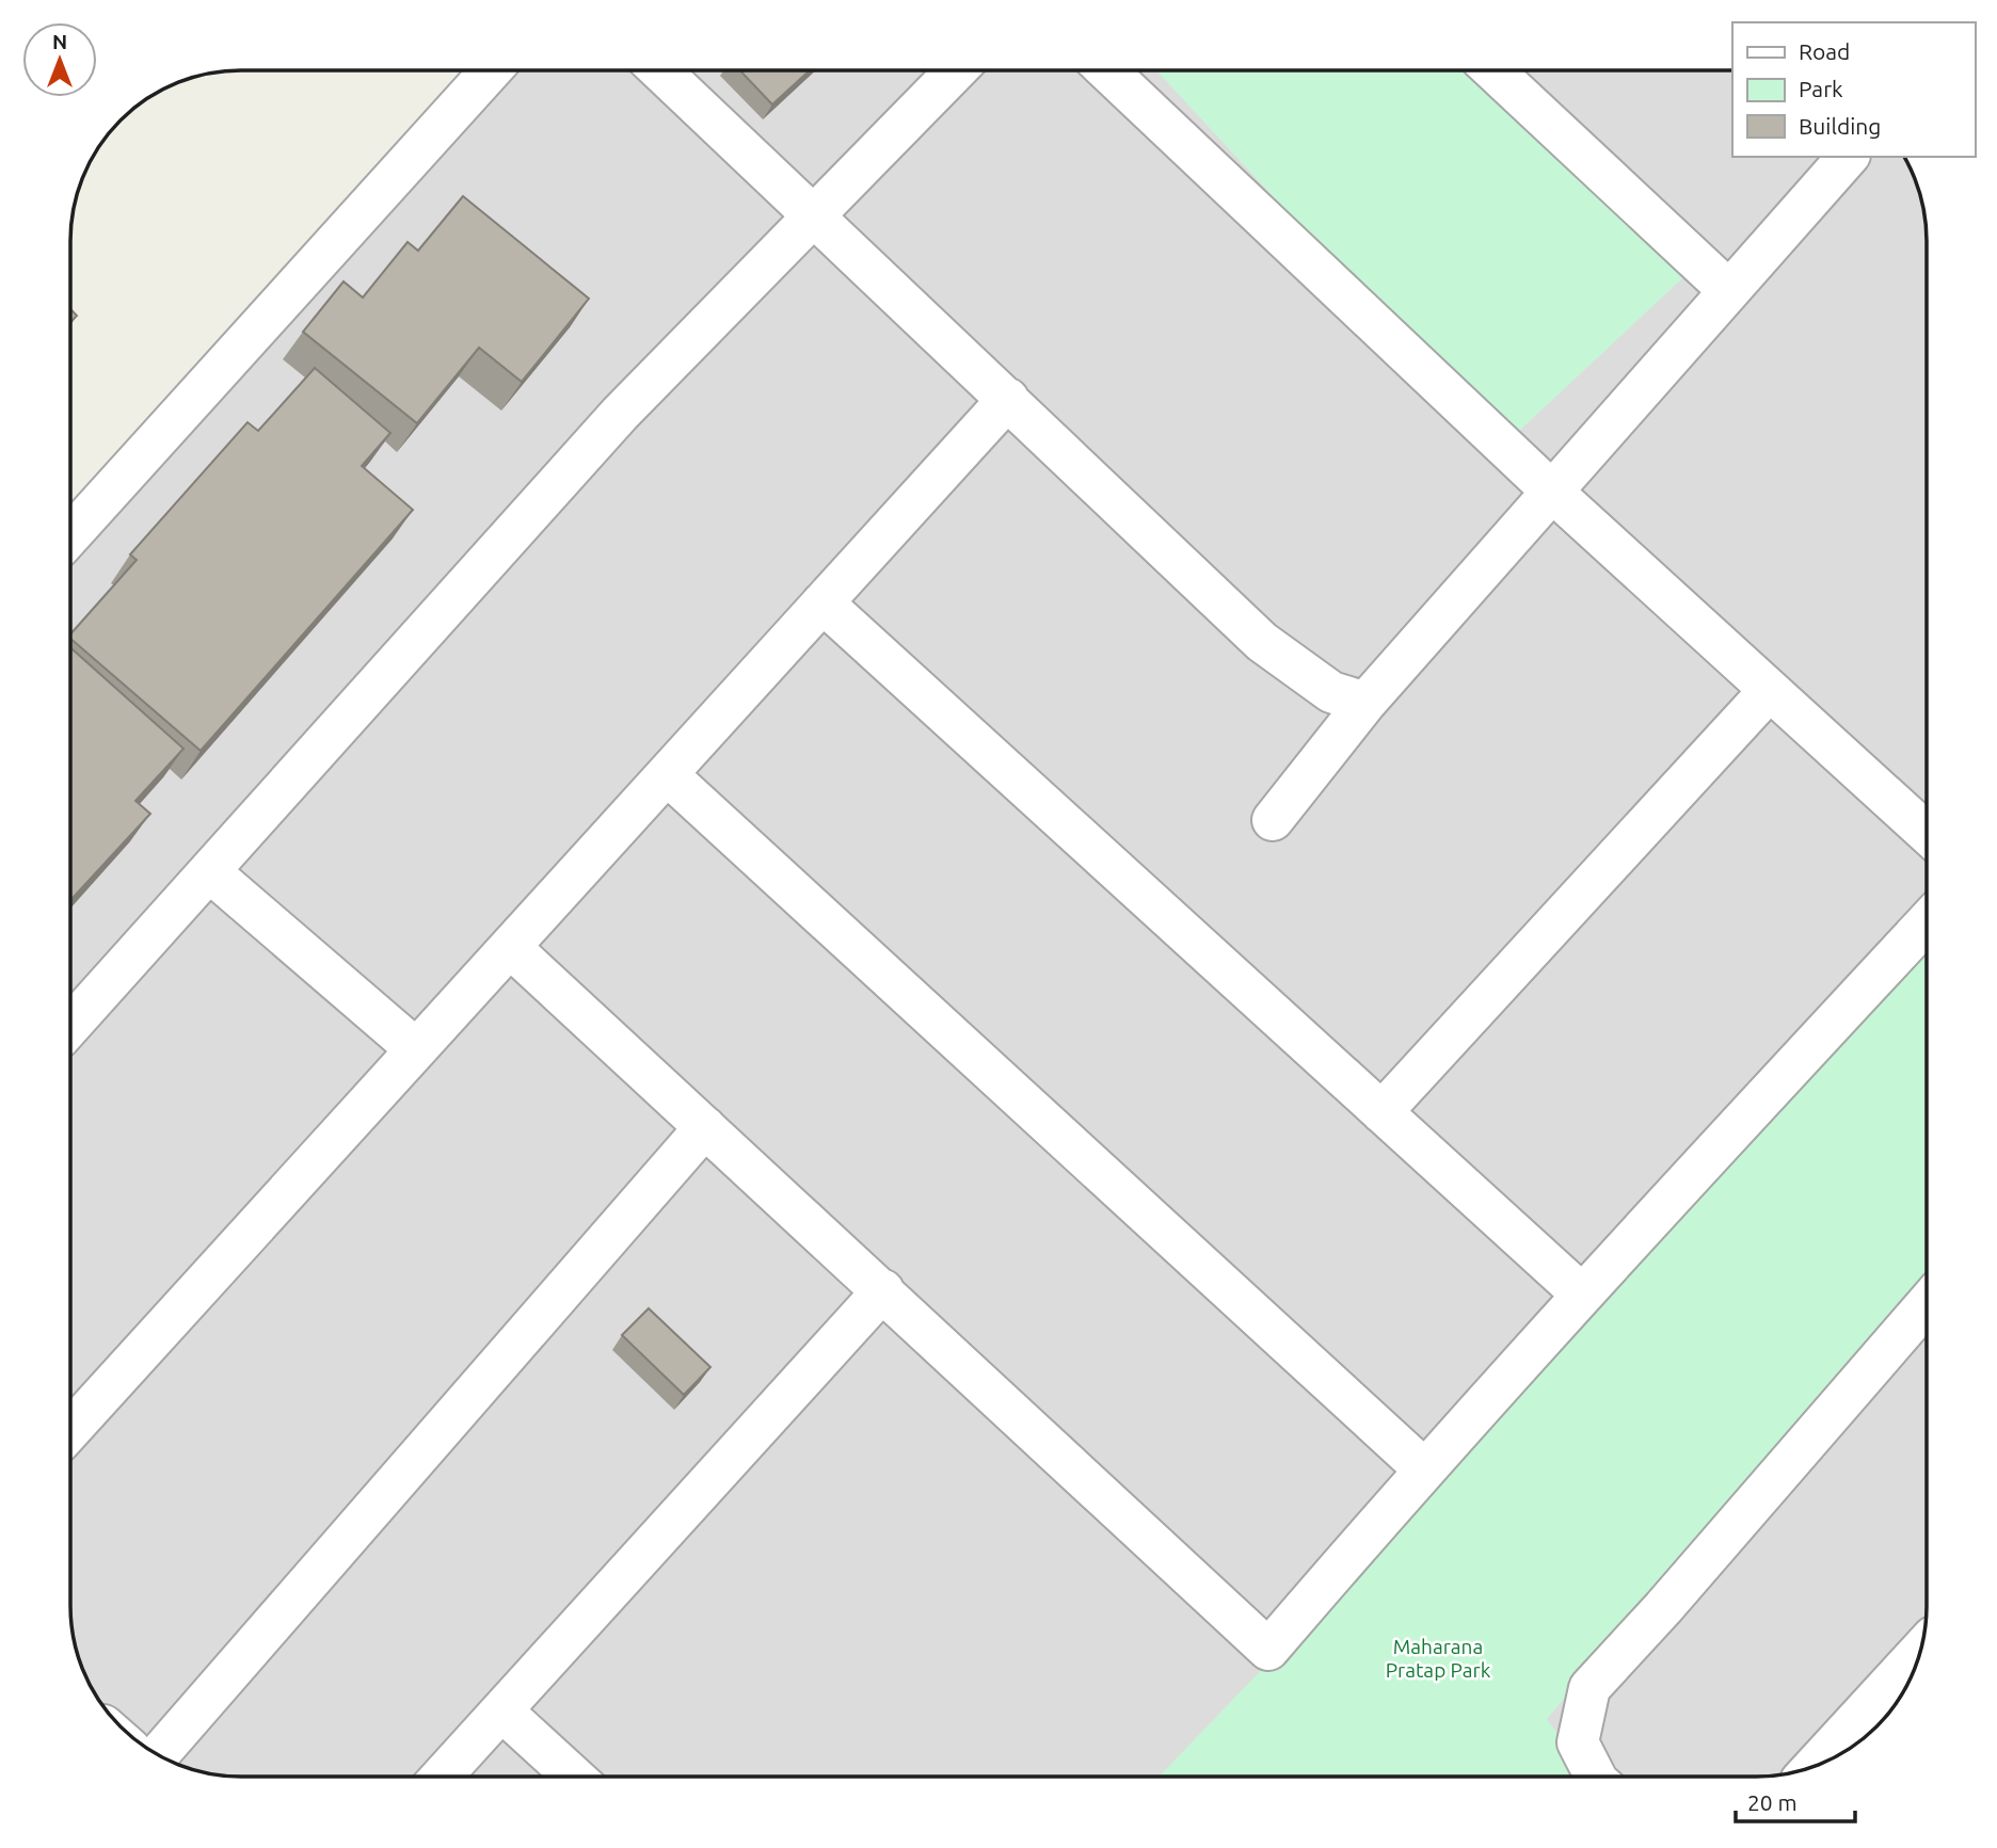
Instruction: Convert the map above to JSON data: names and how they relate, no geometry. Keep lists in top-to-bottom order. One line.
{"parks":["Maharana Pratap Park"],"legend":["Road","Park","Building"],"scale_bar":"20 m","north":"top"}
